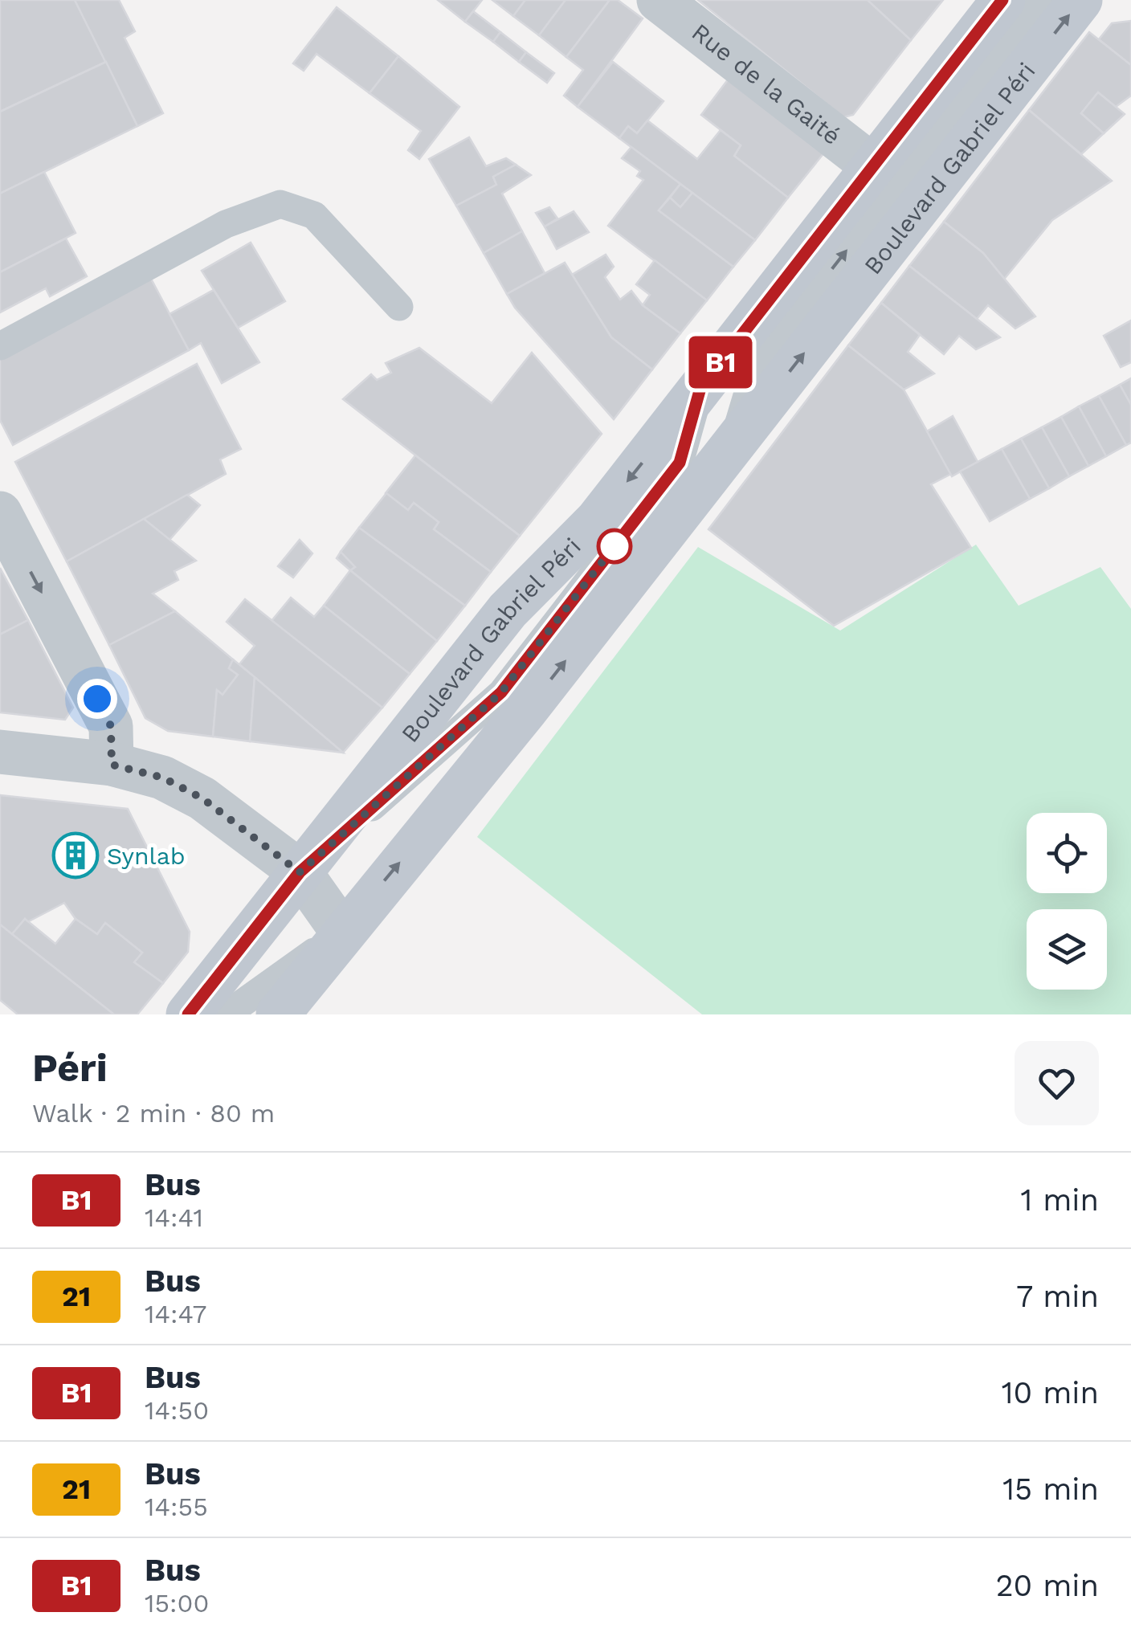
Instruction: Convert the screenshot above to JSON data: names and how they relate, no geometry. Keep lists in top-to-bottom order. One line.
{"streets":{"main road":["Boulevard Gabriel Péri"],"street":["Rue de la Gaité"]},"crossings":[["Rue de la Gaité","Boulevard Gabriel Péri"]],"places":{"building":["Synlab"]},"lines":["bus line B1"],"page":{"on_map":"B1","heading":["Péri","Walk · 2 min · 80 m"],"list":[{"mark":"B1","name":"Bus","note":"14:41","value":"1 min"},{"mark":"21","name":"Bus","note":"14:47","value":"7 min"},{"mark":"B1","name":"Bus","note":"14:50","value":"10 min"},{"mark":"21","name":"Bus","note":"14:55","value":"15 min"},{"mark":"B1","name":"Bus","note":"15:00","value":"20 min"}]}}
